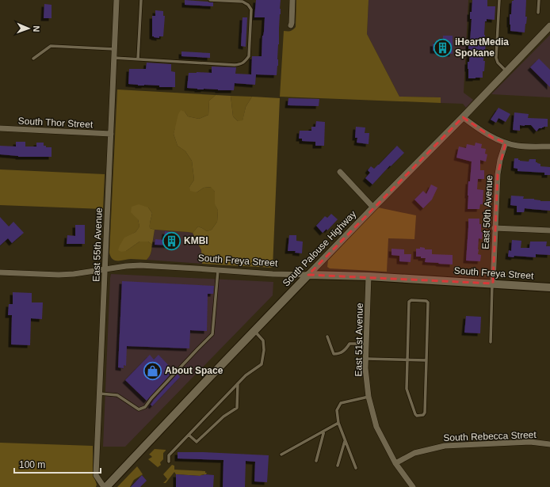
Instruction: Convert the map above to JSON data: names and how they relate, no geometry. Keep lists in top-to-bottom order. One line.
{"streets":{"main road":["South Palouse Highway","South Freya Street"],"street":["South Thor Street","East 50th Avenue","East 55th Avenue","East 51st Avenue","South Rebecca Street"]},"crossings":[["South Thor Street","East 55th Avenue"],["East 50th Avenue","South Freya Street"],["East 55th Avenue","South Palouse Highway"],["East 55th Avenue","South Freya Street"],["South Palouse Highway","South Freya Street"],["South Freya Street","East 51st Avenue"],["East 51st Avenue","South Rebecca Street"]],"places":{"building":["iHeartMedia Spokane","KMBI"],"shop":["About Space"]},"scale_bar":"100 m","north":"right"}
